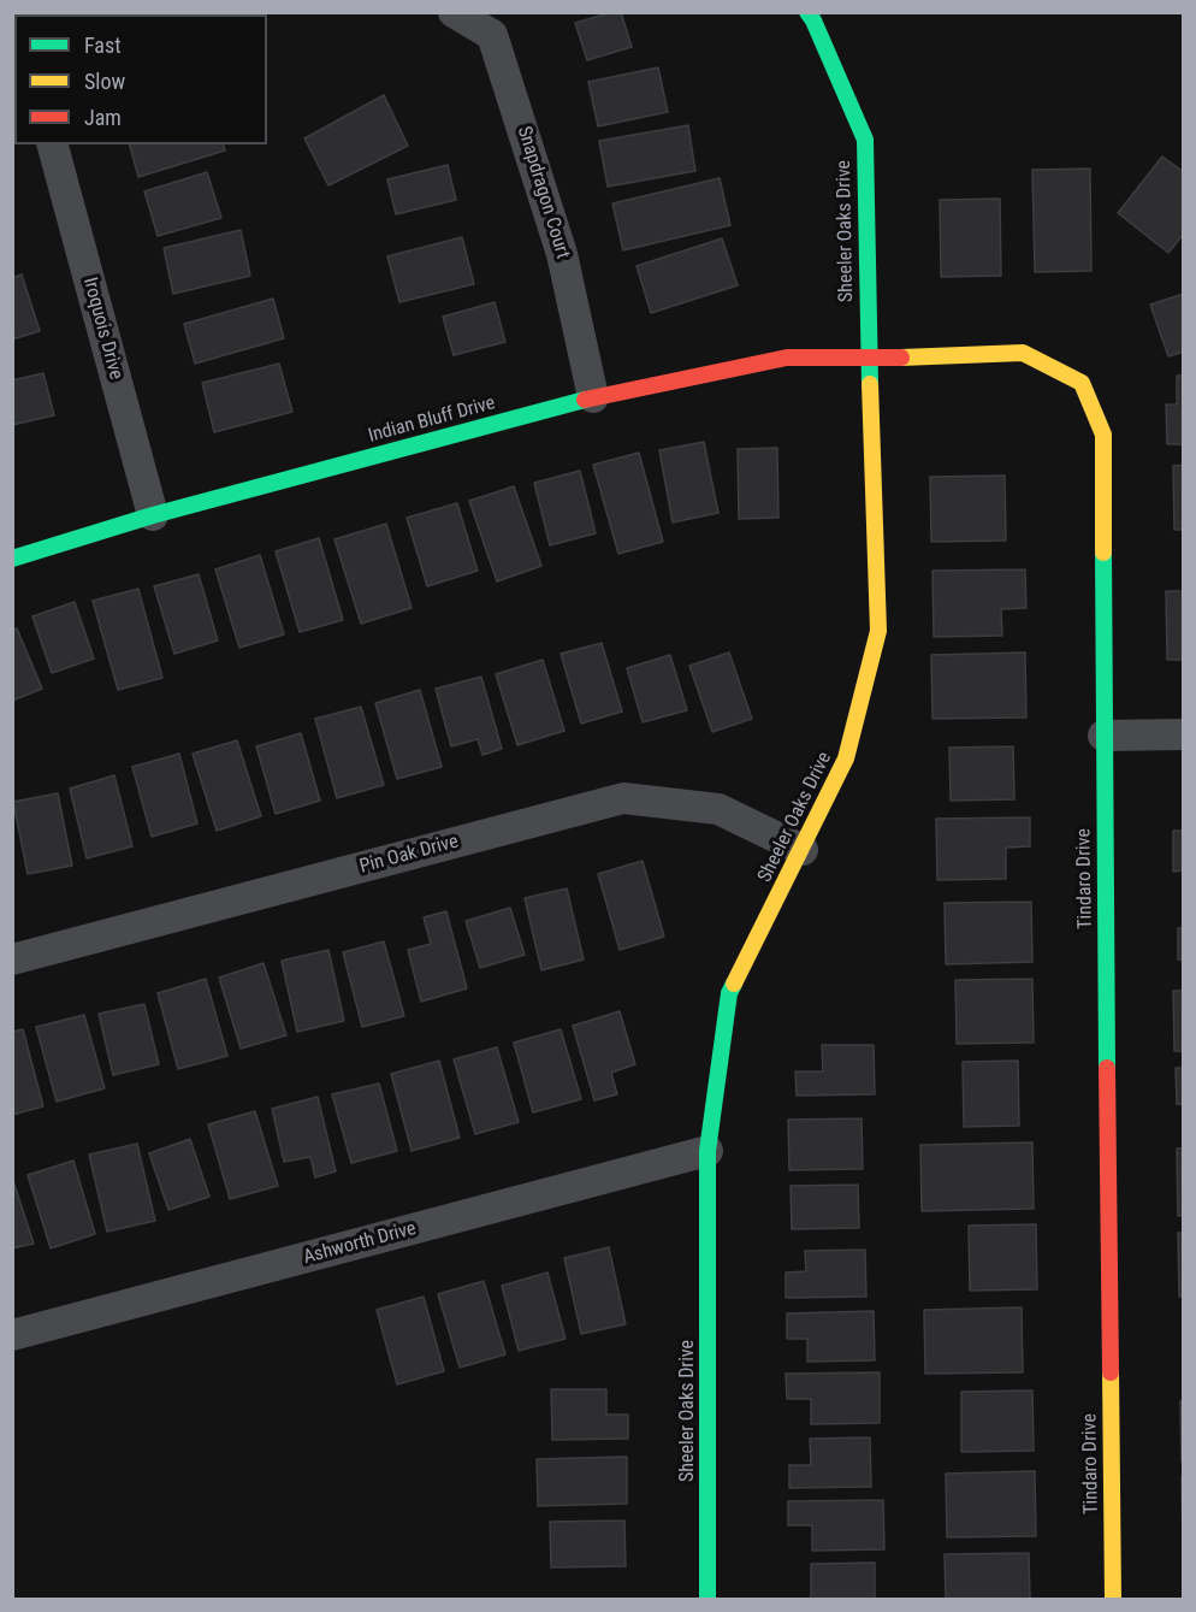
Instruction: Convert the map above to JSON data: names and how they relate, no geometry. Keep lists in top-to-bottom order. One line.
{"streets":{"street":["Snapdragon Court","Sheeler Oaks Drive","Iroquois Drive","Indian Bluff Drive","Pin Oak Drive","Tindaro Drive","Ashworth Drive"]},"crossings":[["Snapdragon Court","Indian Bluff Drive"],["Sheeler Oaks Drive","Indian Bluff Drive"],["Sheeler Oaks Drive","Pin Oak Drive"],["Sheeler Oaks Drive","Tindaro Drive"],["Sheeler Oaks Drive","Ashworth Drive"],["Iroquois Drive","Indian Bluff Drive"],["Indian Bluff Drive","Tindaro Drive"]],"legend":["Fast","Slow","Jam"]}
